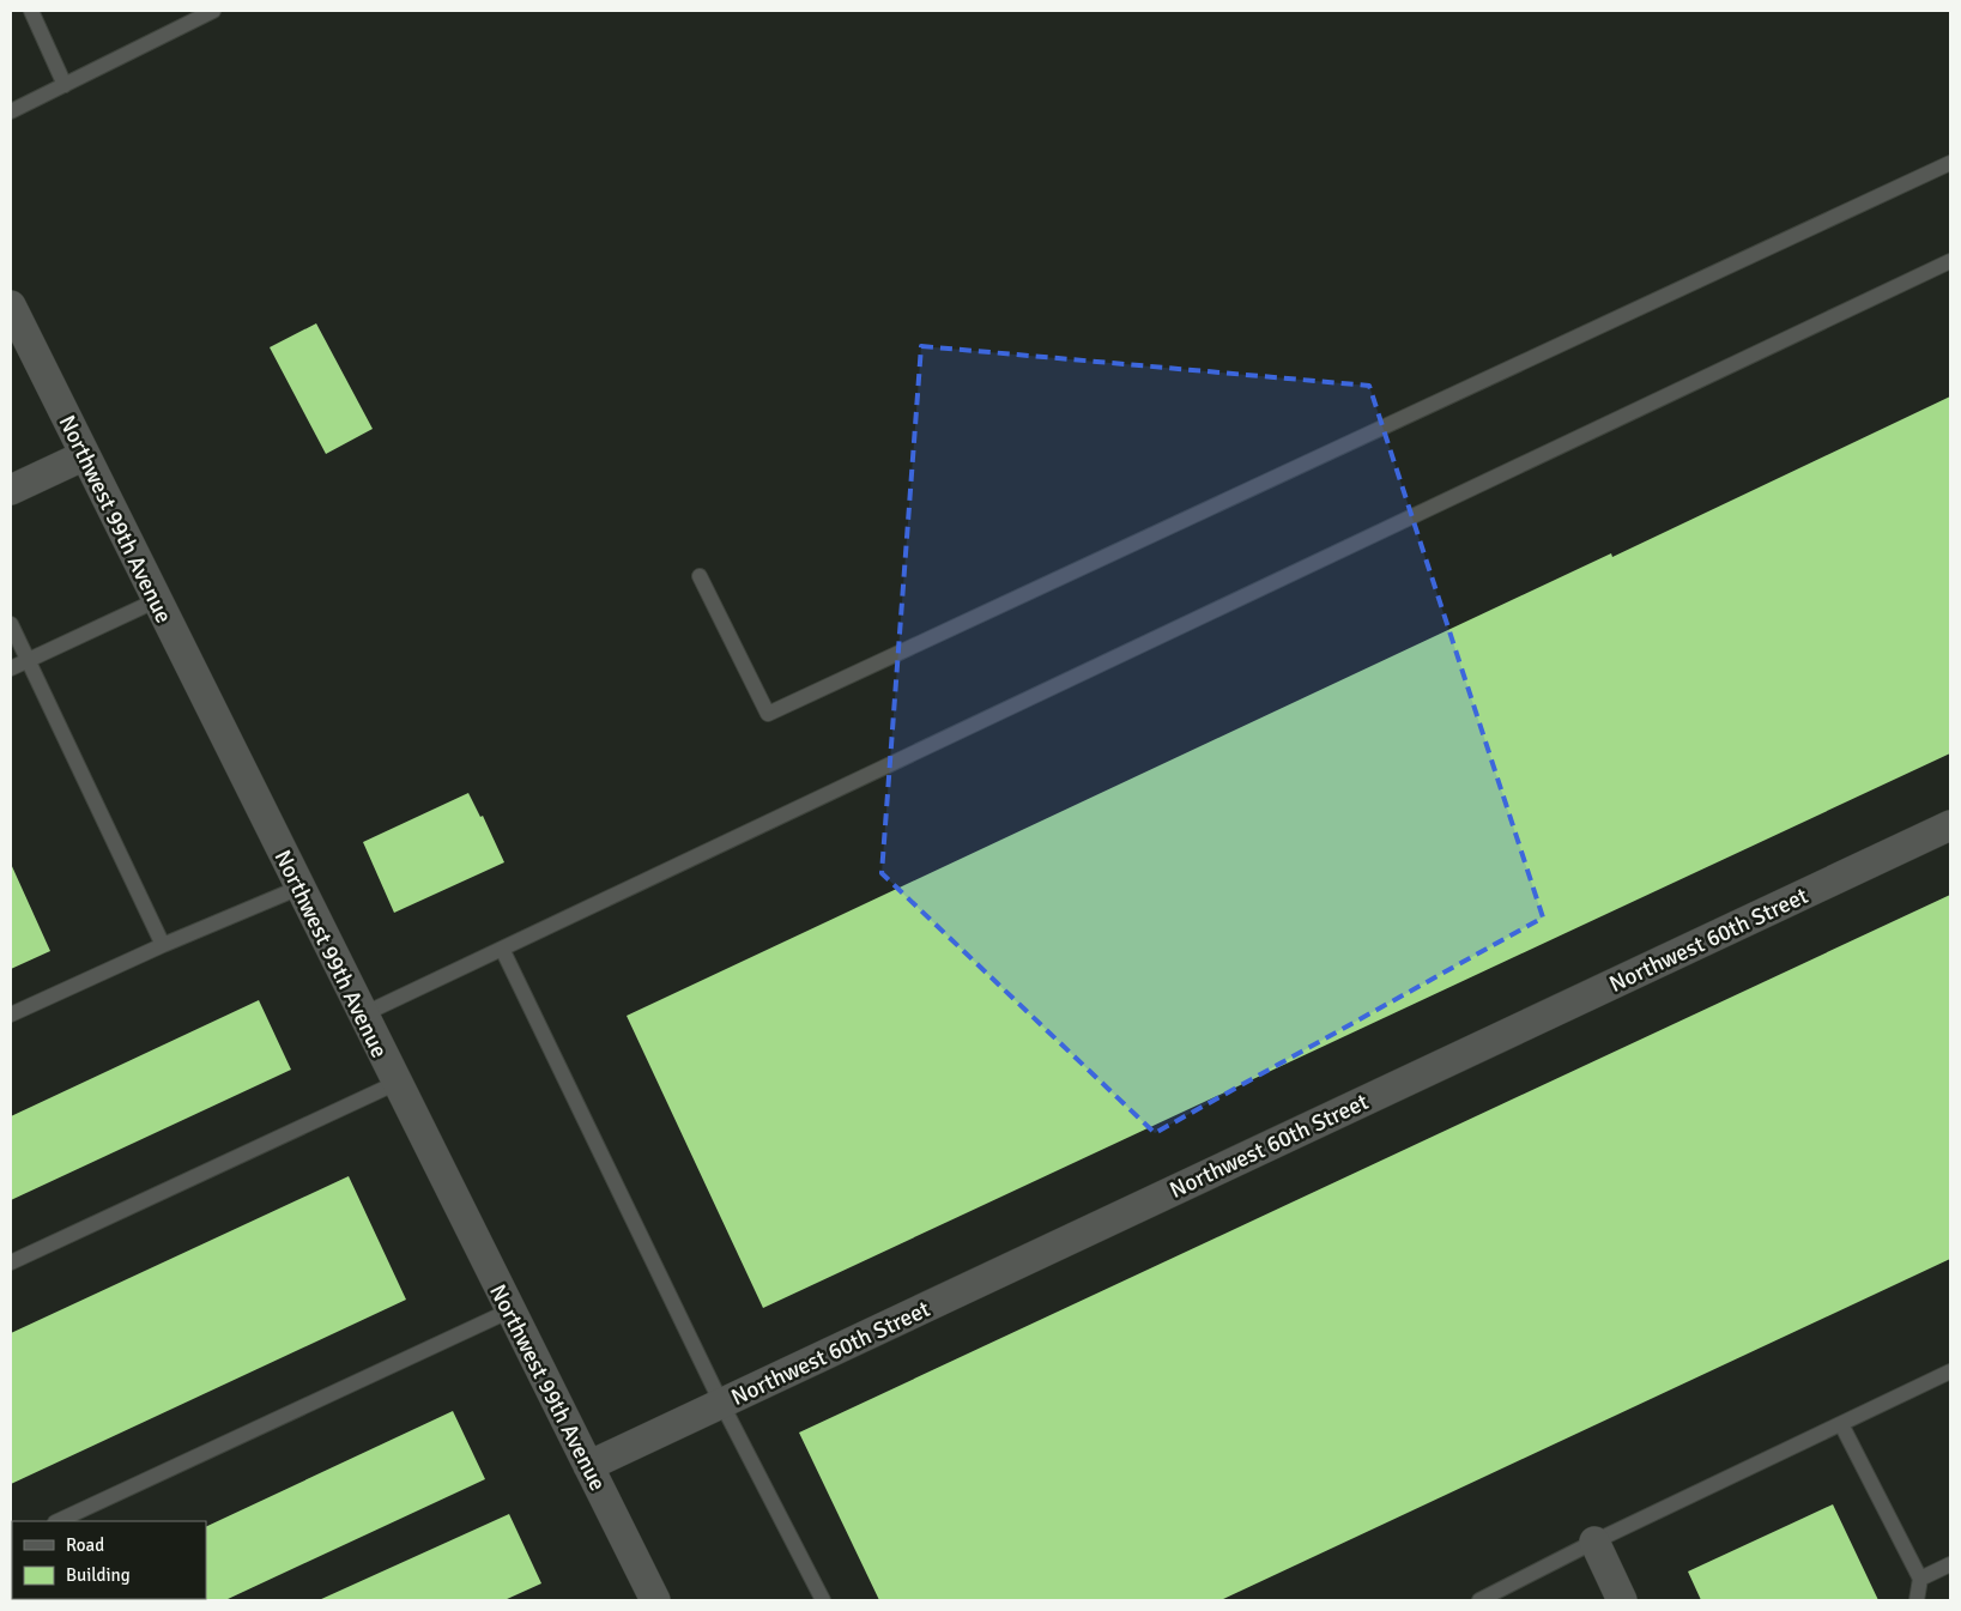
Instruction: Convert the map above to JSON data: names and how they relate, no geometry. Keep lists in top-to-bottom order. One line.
{"streets":{"street":["Northwest 99th Avenue","Northwest 60th Street"]},"crossings":[["Northwest 99th Avenue","Northwest 60th Street"]],"legend":["Road","Building"]}
